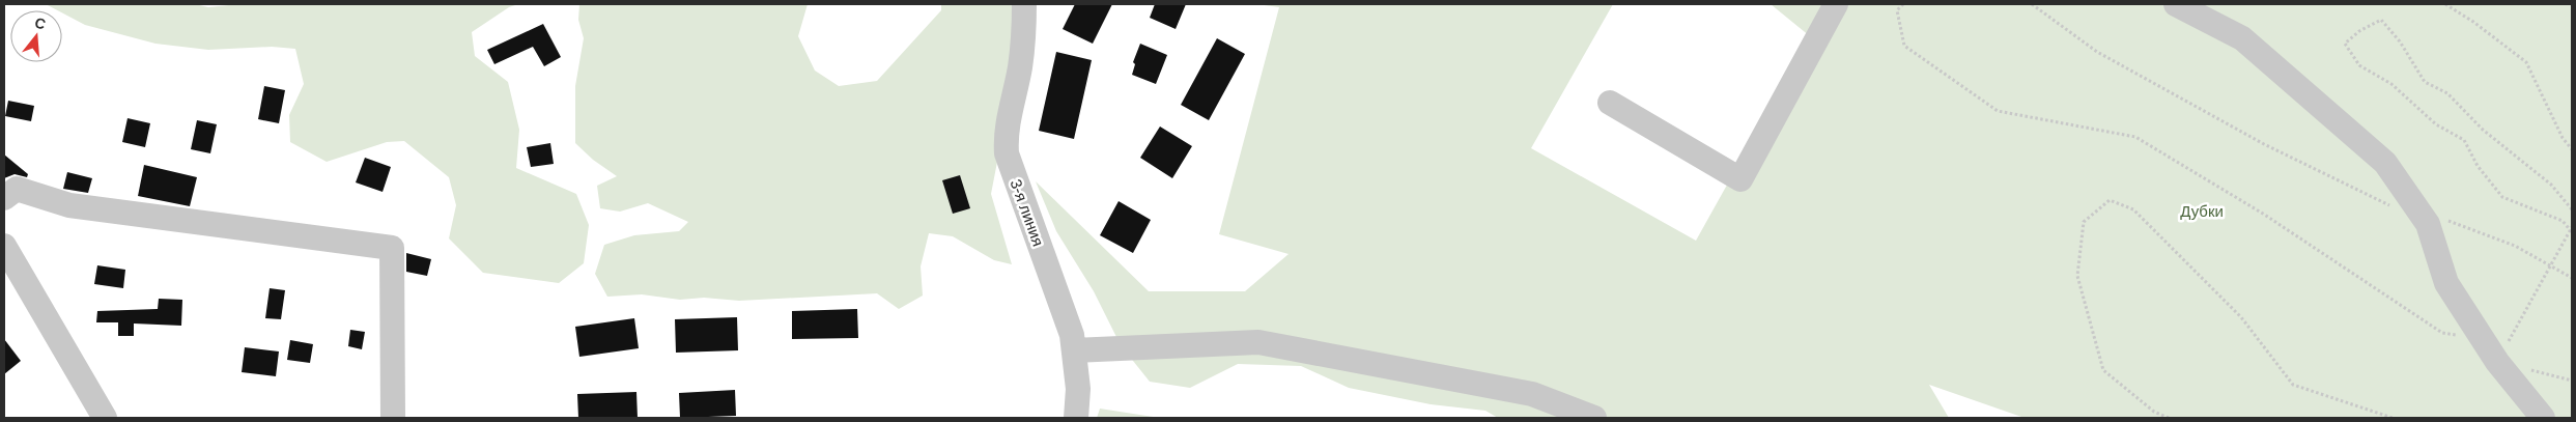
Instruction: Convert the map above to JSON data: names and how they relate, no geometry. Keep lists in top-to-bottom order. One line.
{"streets":{"street":["3-я линия"]},"parks":["Дубки"],"north":"top"}
